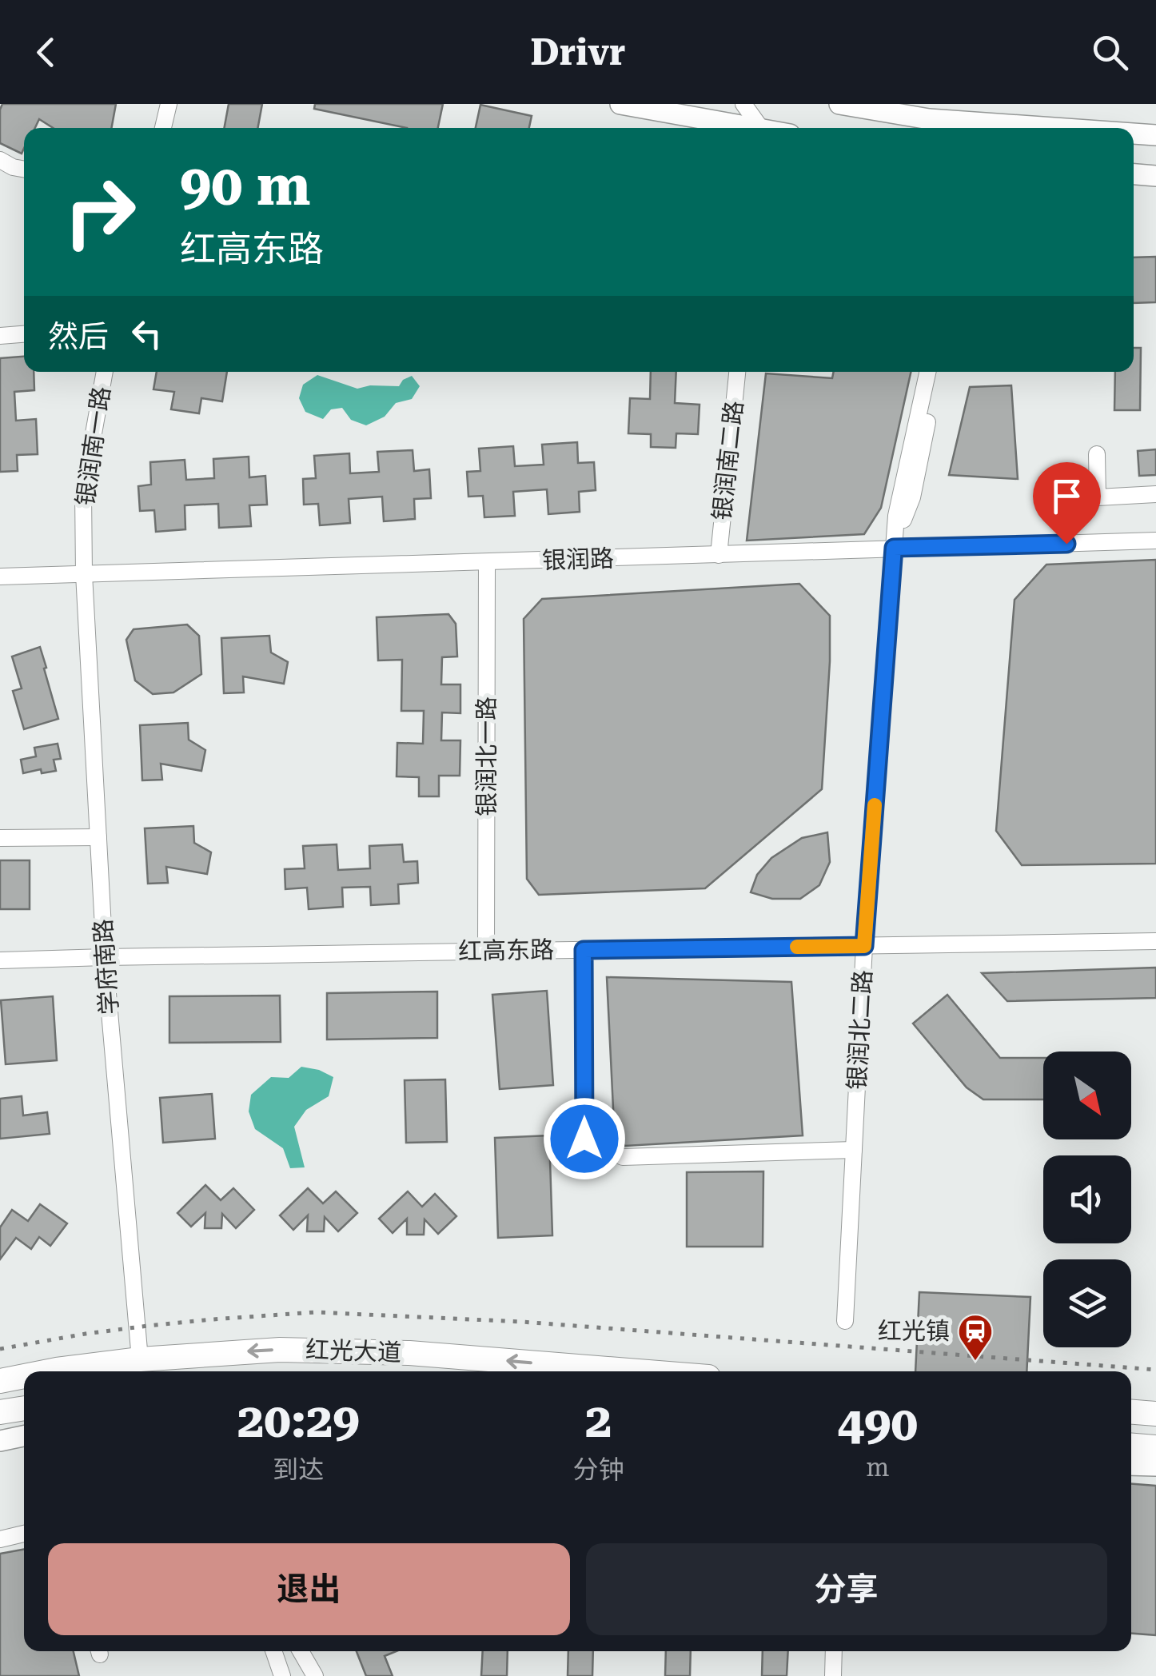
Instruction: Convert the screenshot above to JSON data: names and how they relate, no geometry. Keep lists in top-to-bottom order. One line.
{"streets":{"highway":["红光大道"],"street":["银润南一路","银润南二路","银润路","银润北一路","红高东路","学府南路","银润北二路"]},"crossings":[["银润南一路","银润路"],["银润南一路","学府南路"],["银润南二路","银润路"],["银润路","银润北一路"],["银润路","学府南路"],["银润路","银润北二路"],["银润北一路","红高东路"],["红高东路","学府南路"],["红高东路","银润北二路"],["学府南路","红光大道"]],"one_way":["红光大道"],"places":{"station":["红光镇"]},"north":"bottom right","page":{"header":"Drivr","turn":["90 m","红高东路"],"then":"然后","eta":["20:29","到达","2","分钟","490","m"],"buttons":["退出","分享"]}}
